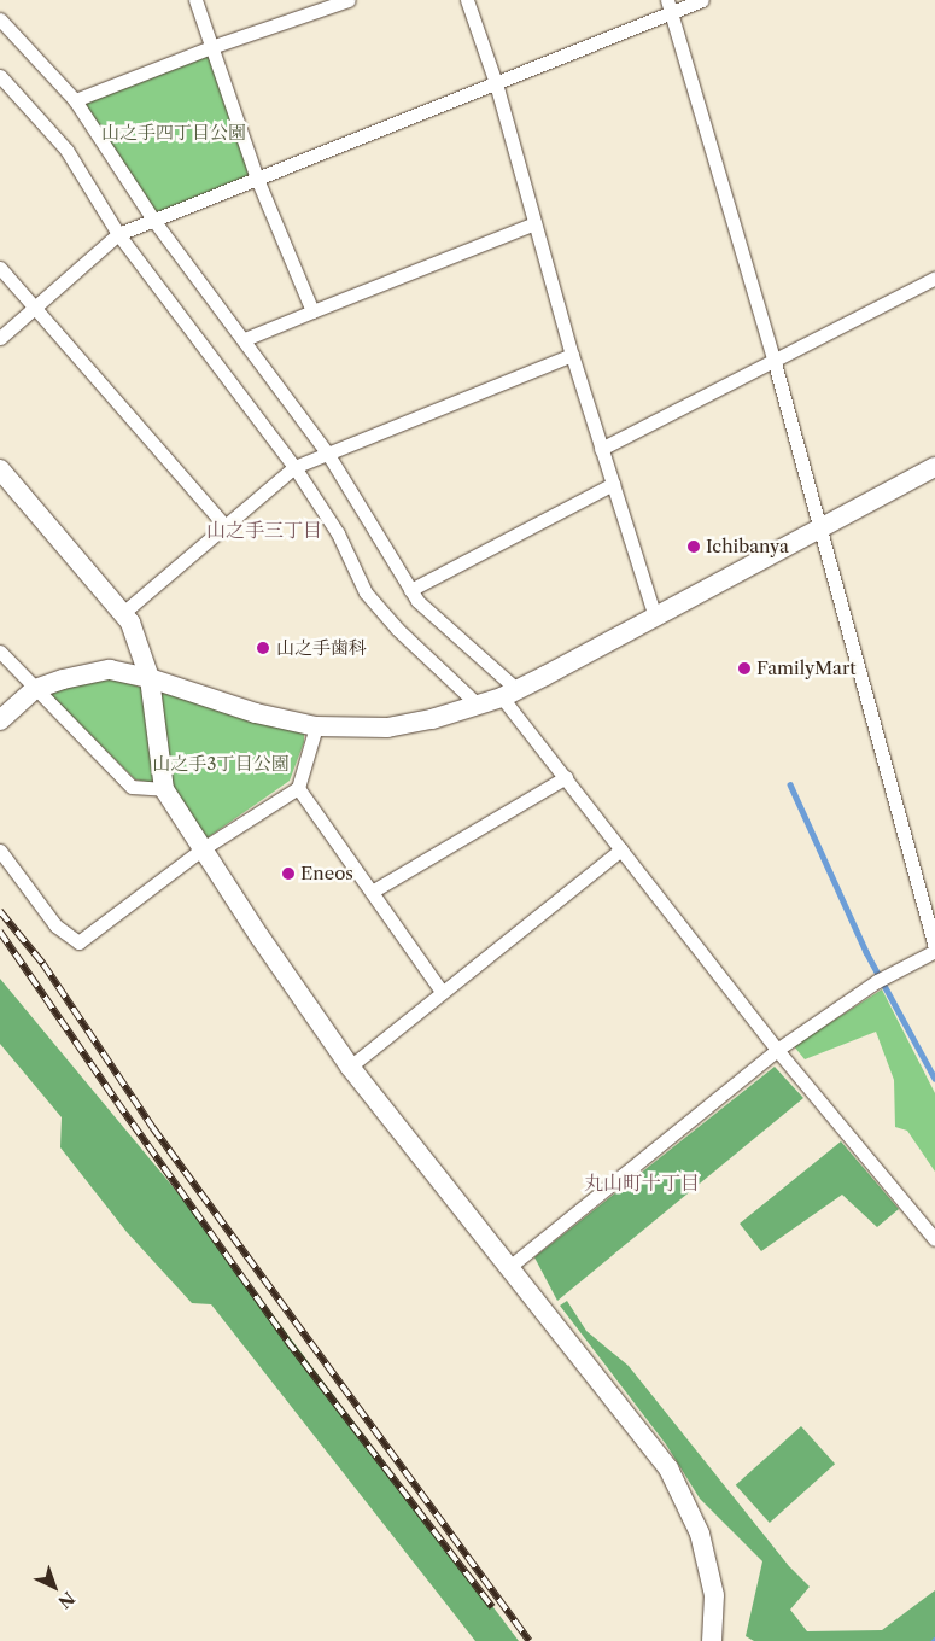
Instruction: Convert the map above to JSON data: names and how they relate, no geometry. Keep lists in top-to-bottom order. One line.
{"districts":["山之手三丁目","丸山町十丁目"],"parks":["山之手四丁目公園","山之手3丁目公園"],"places":["Ichibanya","山之手歯科","FamilyMart","Eneos"],"north":"bottom right"}
